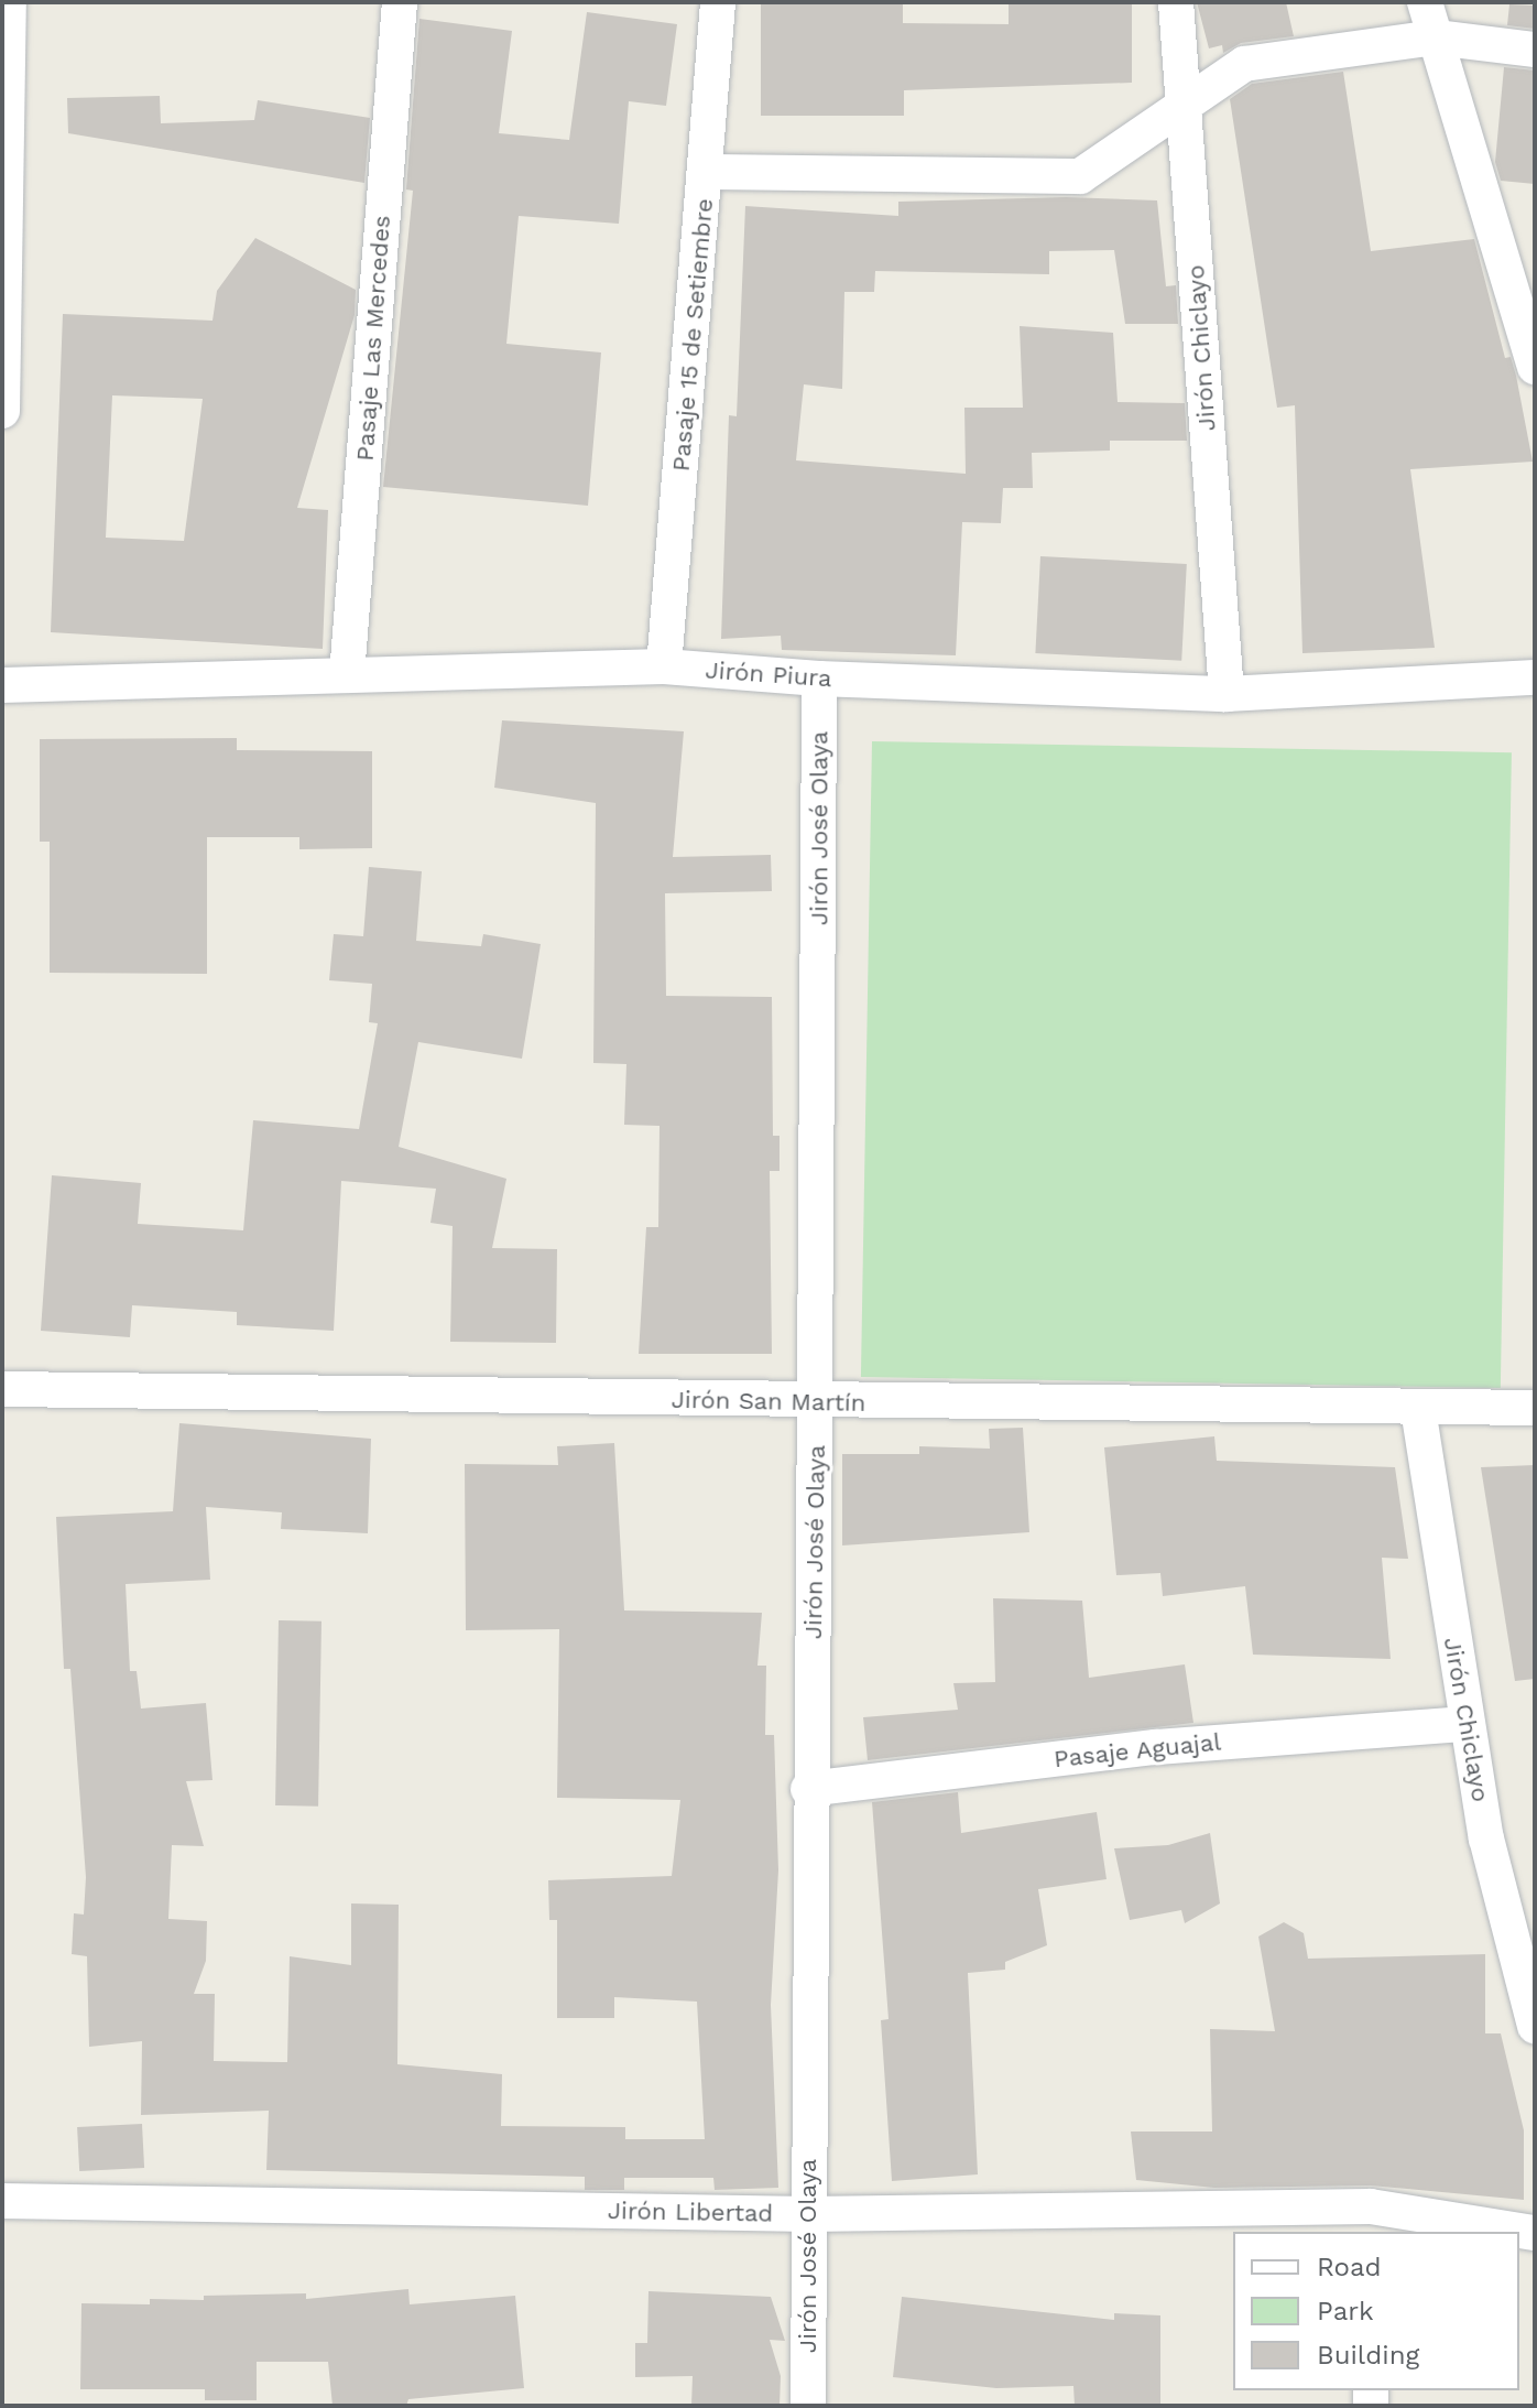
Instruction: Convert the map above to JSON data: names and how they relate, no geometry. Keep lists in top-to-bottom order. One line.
{"streets":{"street":["Pasaje 15 de Setiembre","Pasaje Las Mercedes","Jirón Chiclayo","Jirón Piura","Jirón José Olaya","Jirón San Martín","Pasaje Aguajal","Jirón Libertad"]},"crossings":[["Pasaje 15 de Setiembre","Jirón Piura"],["Pasaje Las Mercedes","Jirón Piura"],["Jirón Chiclayo","Jirón Piura"],["Jirón Chiclayo","Jirón San Martín"],["Jirón Chiclayo","Pasaje Aguajal"],["Jirón Piura","Jirón José Olaya"],["Jirón José Olaya","Jirón San Martín"],["Jirón José Olaya","Pasaje Aguajal"],["Jirón José Olaya","Jirón Libertad"]],"legend":["Road","Park","Building"]}
